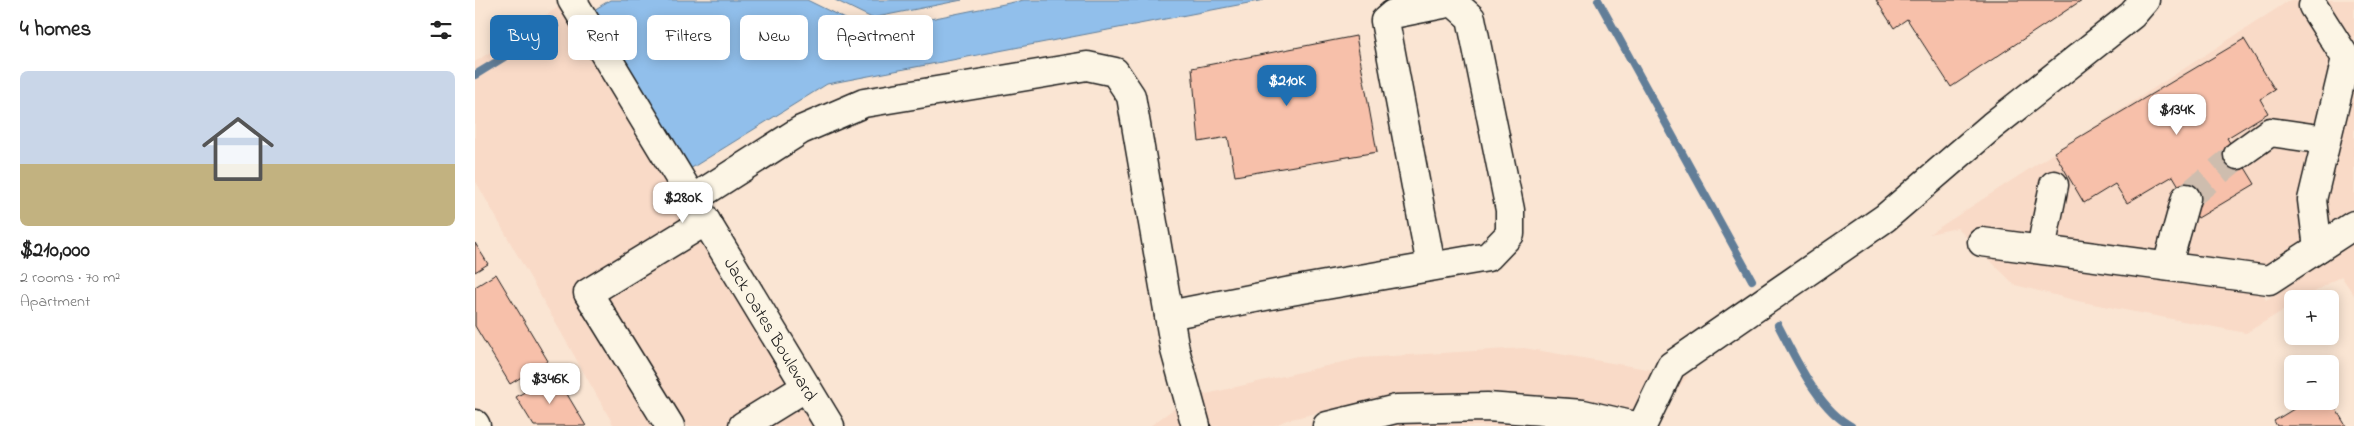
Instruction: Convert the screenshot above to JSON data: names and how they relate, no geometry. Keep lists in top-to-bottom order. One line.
{"streets":{"street":["Jack Oates Boulevard"]},"page":{"heading":"4 homes","chip":["Buy","Rent","Filters","New","Apartment"],"list":[{"name":"$210,000","note":"2 rooms · 70 m² · Apartment"}],"price":["$210K","$134K","$280K","$346K"],"map_buttons":["+","−"]}}
